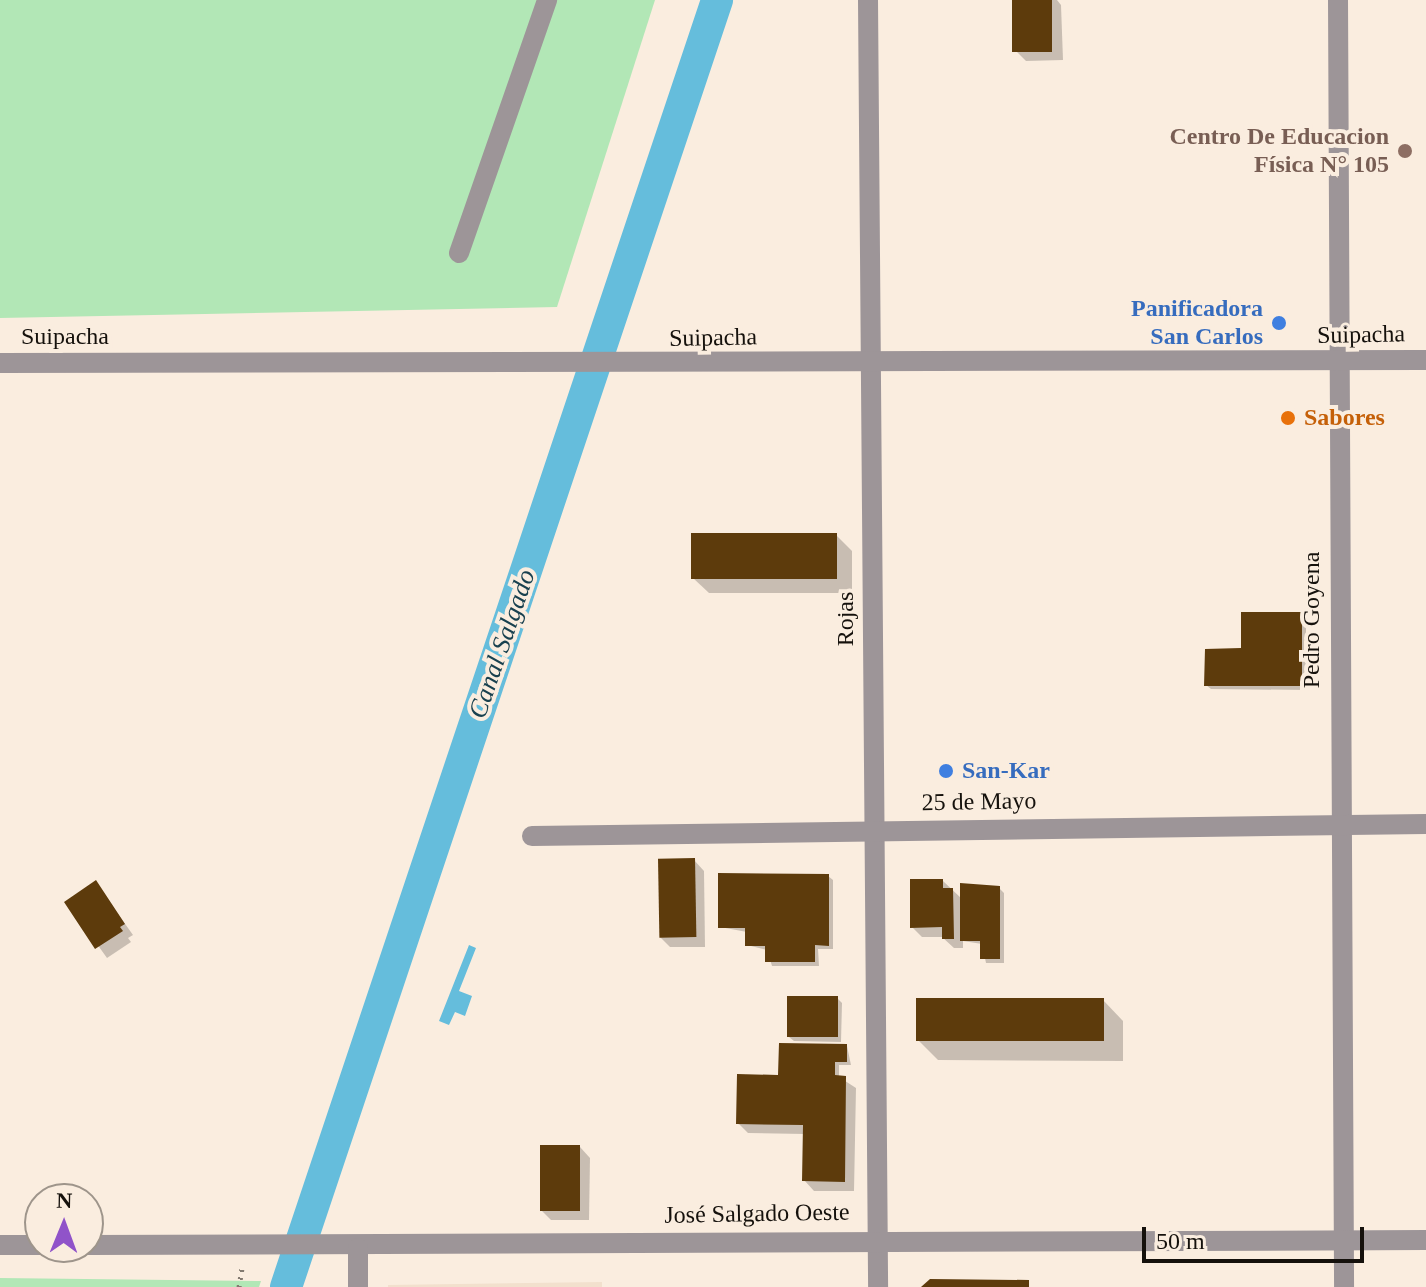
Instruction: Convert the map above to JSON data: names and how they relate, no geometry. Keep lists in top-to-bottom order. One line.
{"streets":{"street":["Suipacha","Rojas","Pedro Goyena","25 de Mayo","José Salgado Oeste"]},"crossings":[["Suipacha","Rojas"],["Suipacha","Pedro Goyena"],["Rojas","25 de Mayo"],["Rojas","José Salgado Oeste"],["Pedro Goyena","25 de Mayo"],["Pedro Goyena","José Salgado Oeste"]],"water":["Canal Salgado"],"places":["Centro De Educacion Física N° 105","Panificadora San Carlos","Sabores","San-Kar"],"scale_bar":"50 m","north":"top"}
